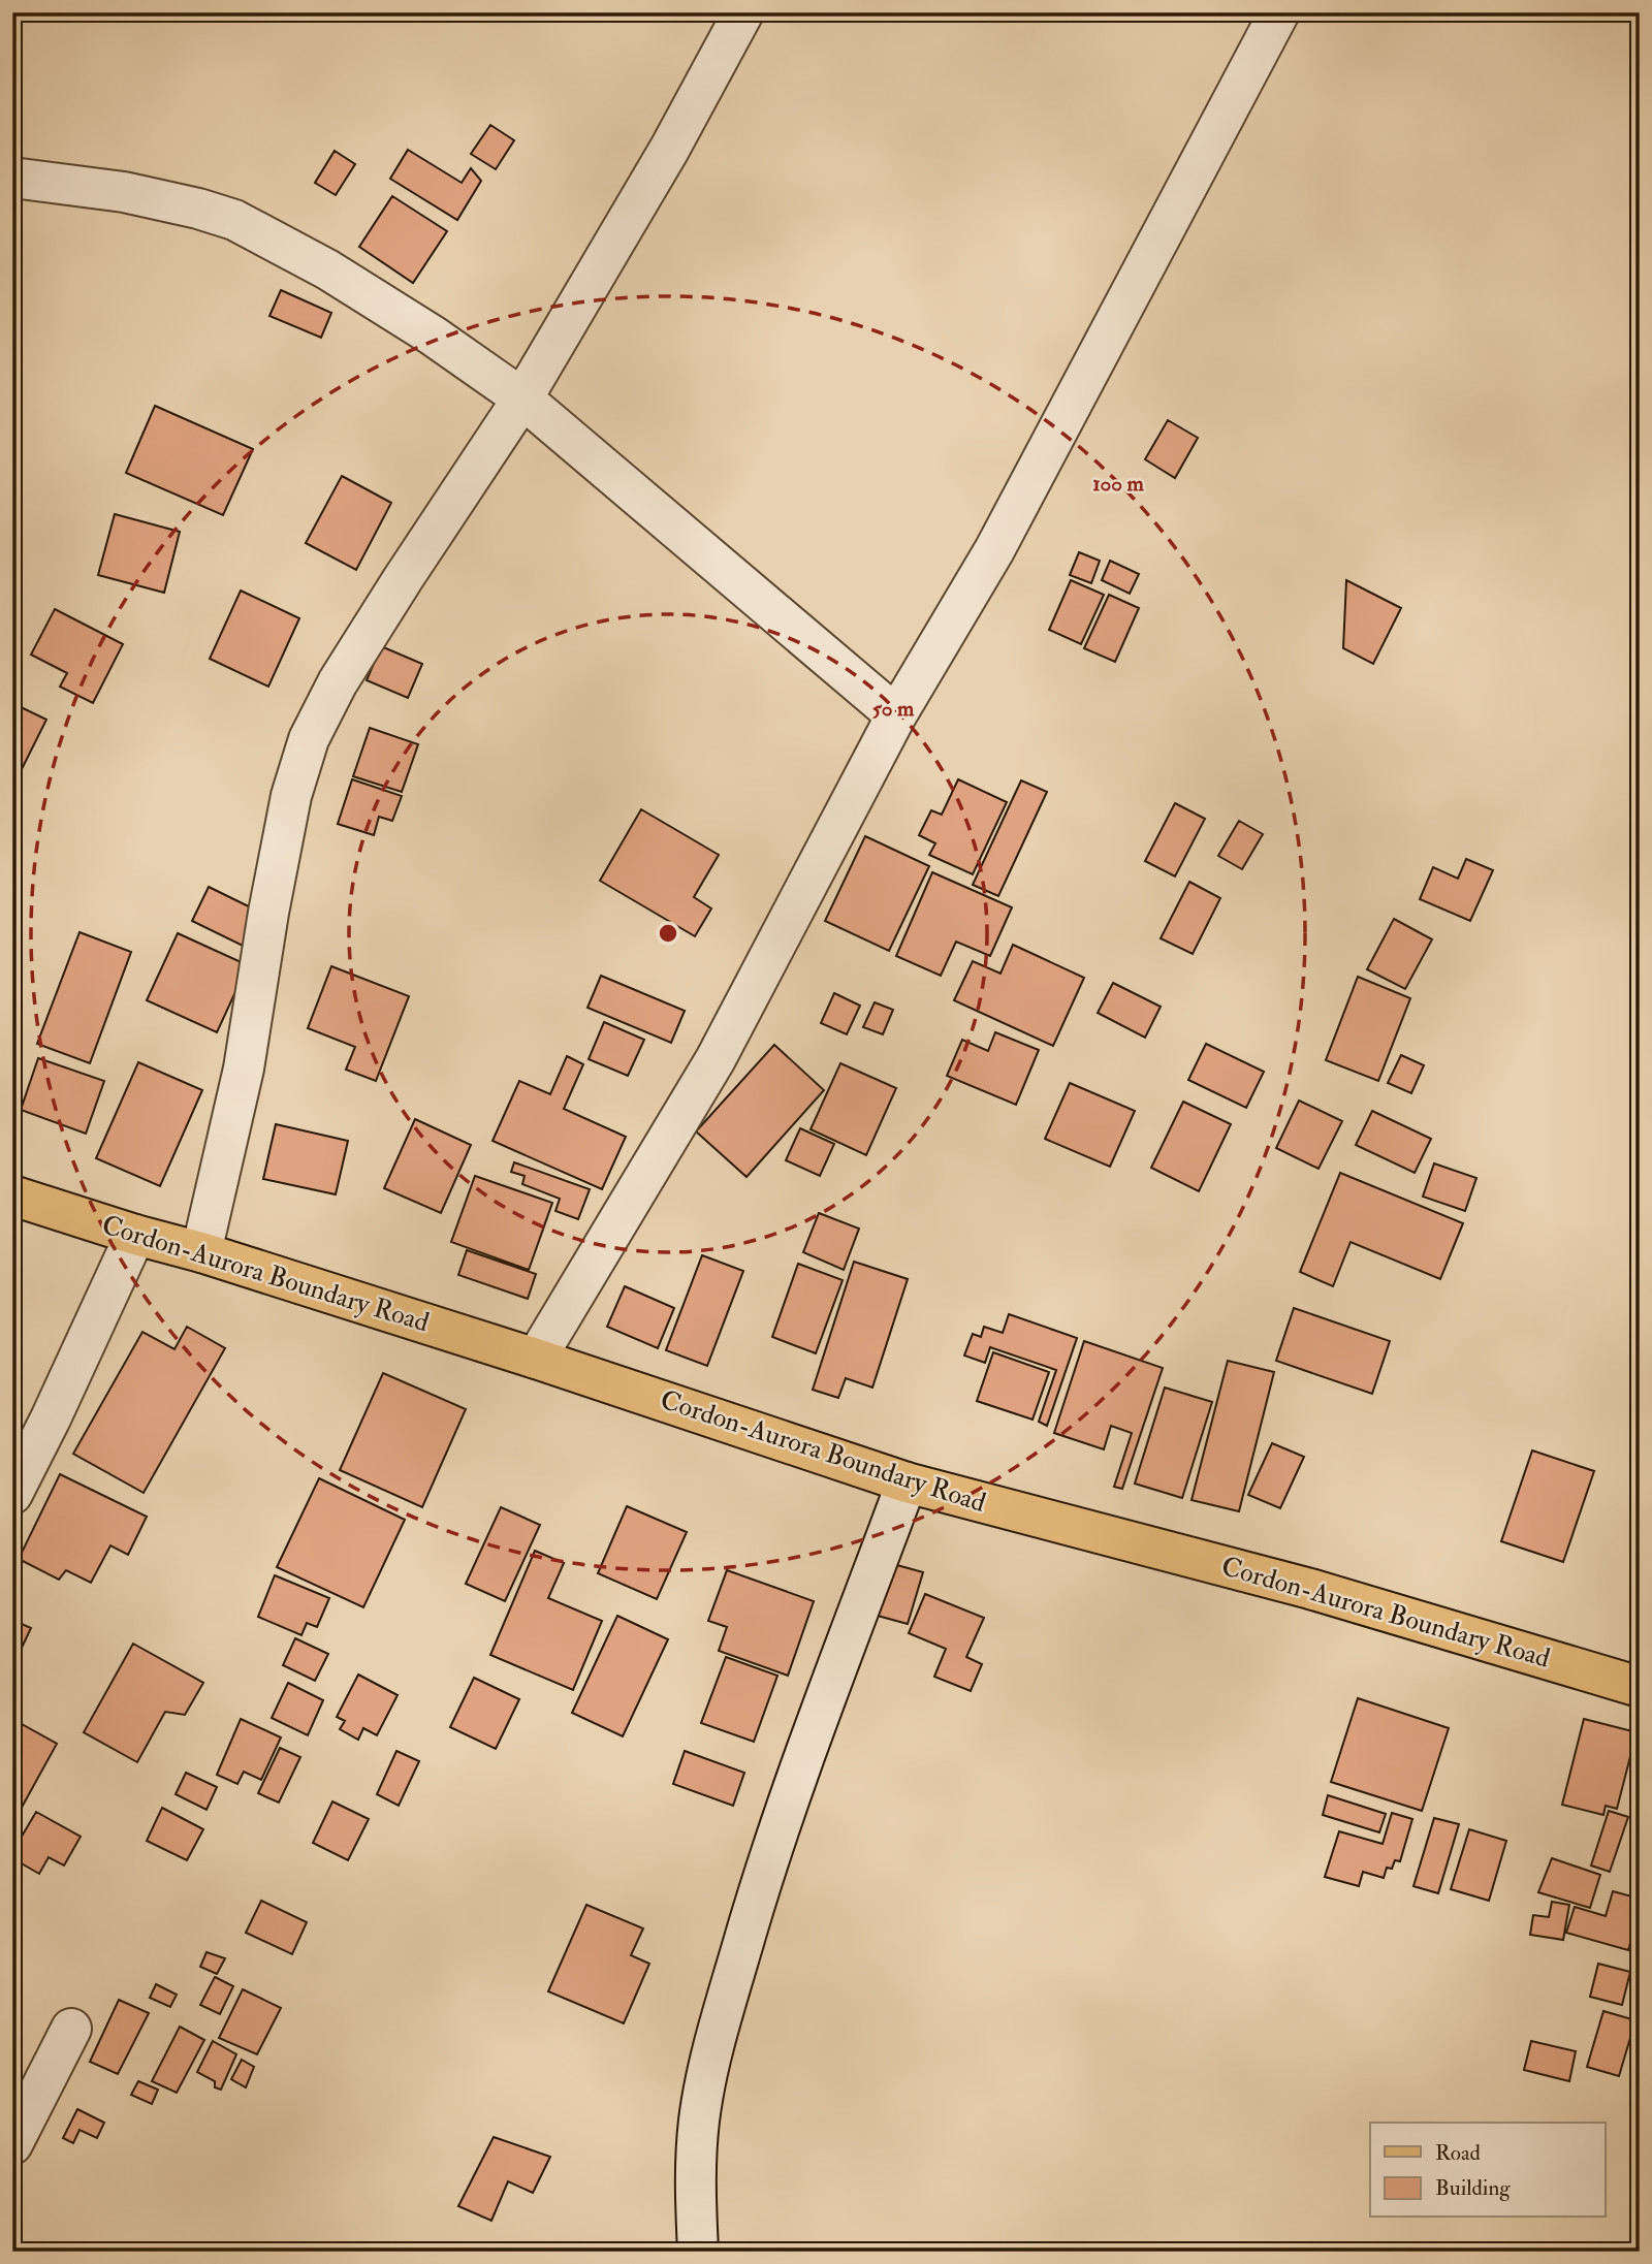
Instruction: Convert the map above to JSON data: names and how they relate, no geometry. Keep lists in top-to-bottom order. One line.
{"streets":{"main road":["Cordon-Aurora Boundary Road"]},"legend":["Road","Building"],"rings":["100 m","50 m"]}
